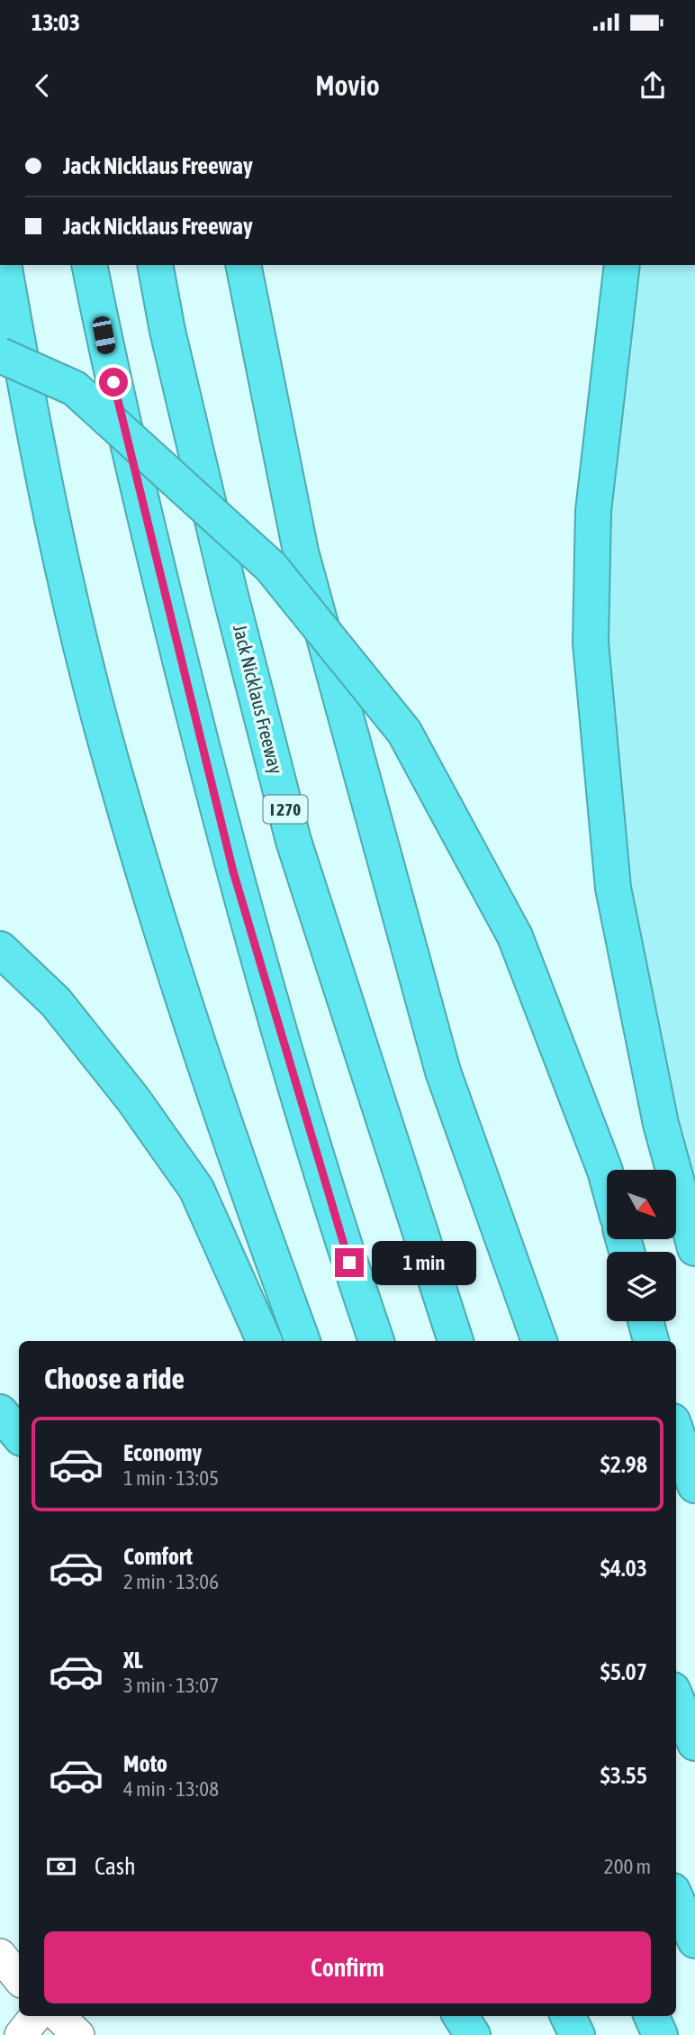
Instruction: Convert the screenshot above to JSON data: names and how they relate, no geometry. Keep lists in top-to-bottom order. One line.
{"streets":{"highway":["Jack Nicklaus Freeway","I 270"]},"north":"bottom right","page":{"status":"13:03","header":"Movio","banner":["Jack Nicklaus Freeway","Jack Nicklaus Freeway"],"bubble":"1 min","heading":"Choose a ride","list":[{"name":"Economy","note":"1 min · 13:05","value":"$2.98"},{"name":"Comfort","note":"2 min · 13:06","value":"$4.03"},{"name":"XL","note":"3 min · 13:07","value":"$5.07"},{"name":"Moto","note":"4 min · 13:08","value":"$3.55"}],"pay":["Cash","200 m"],"buttons":"Confirm"}}
